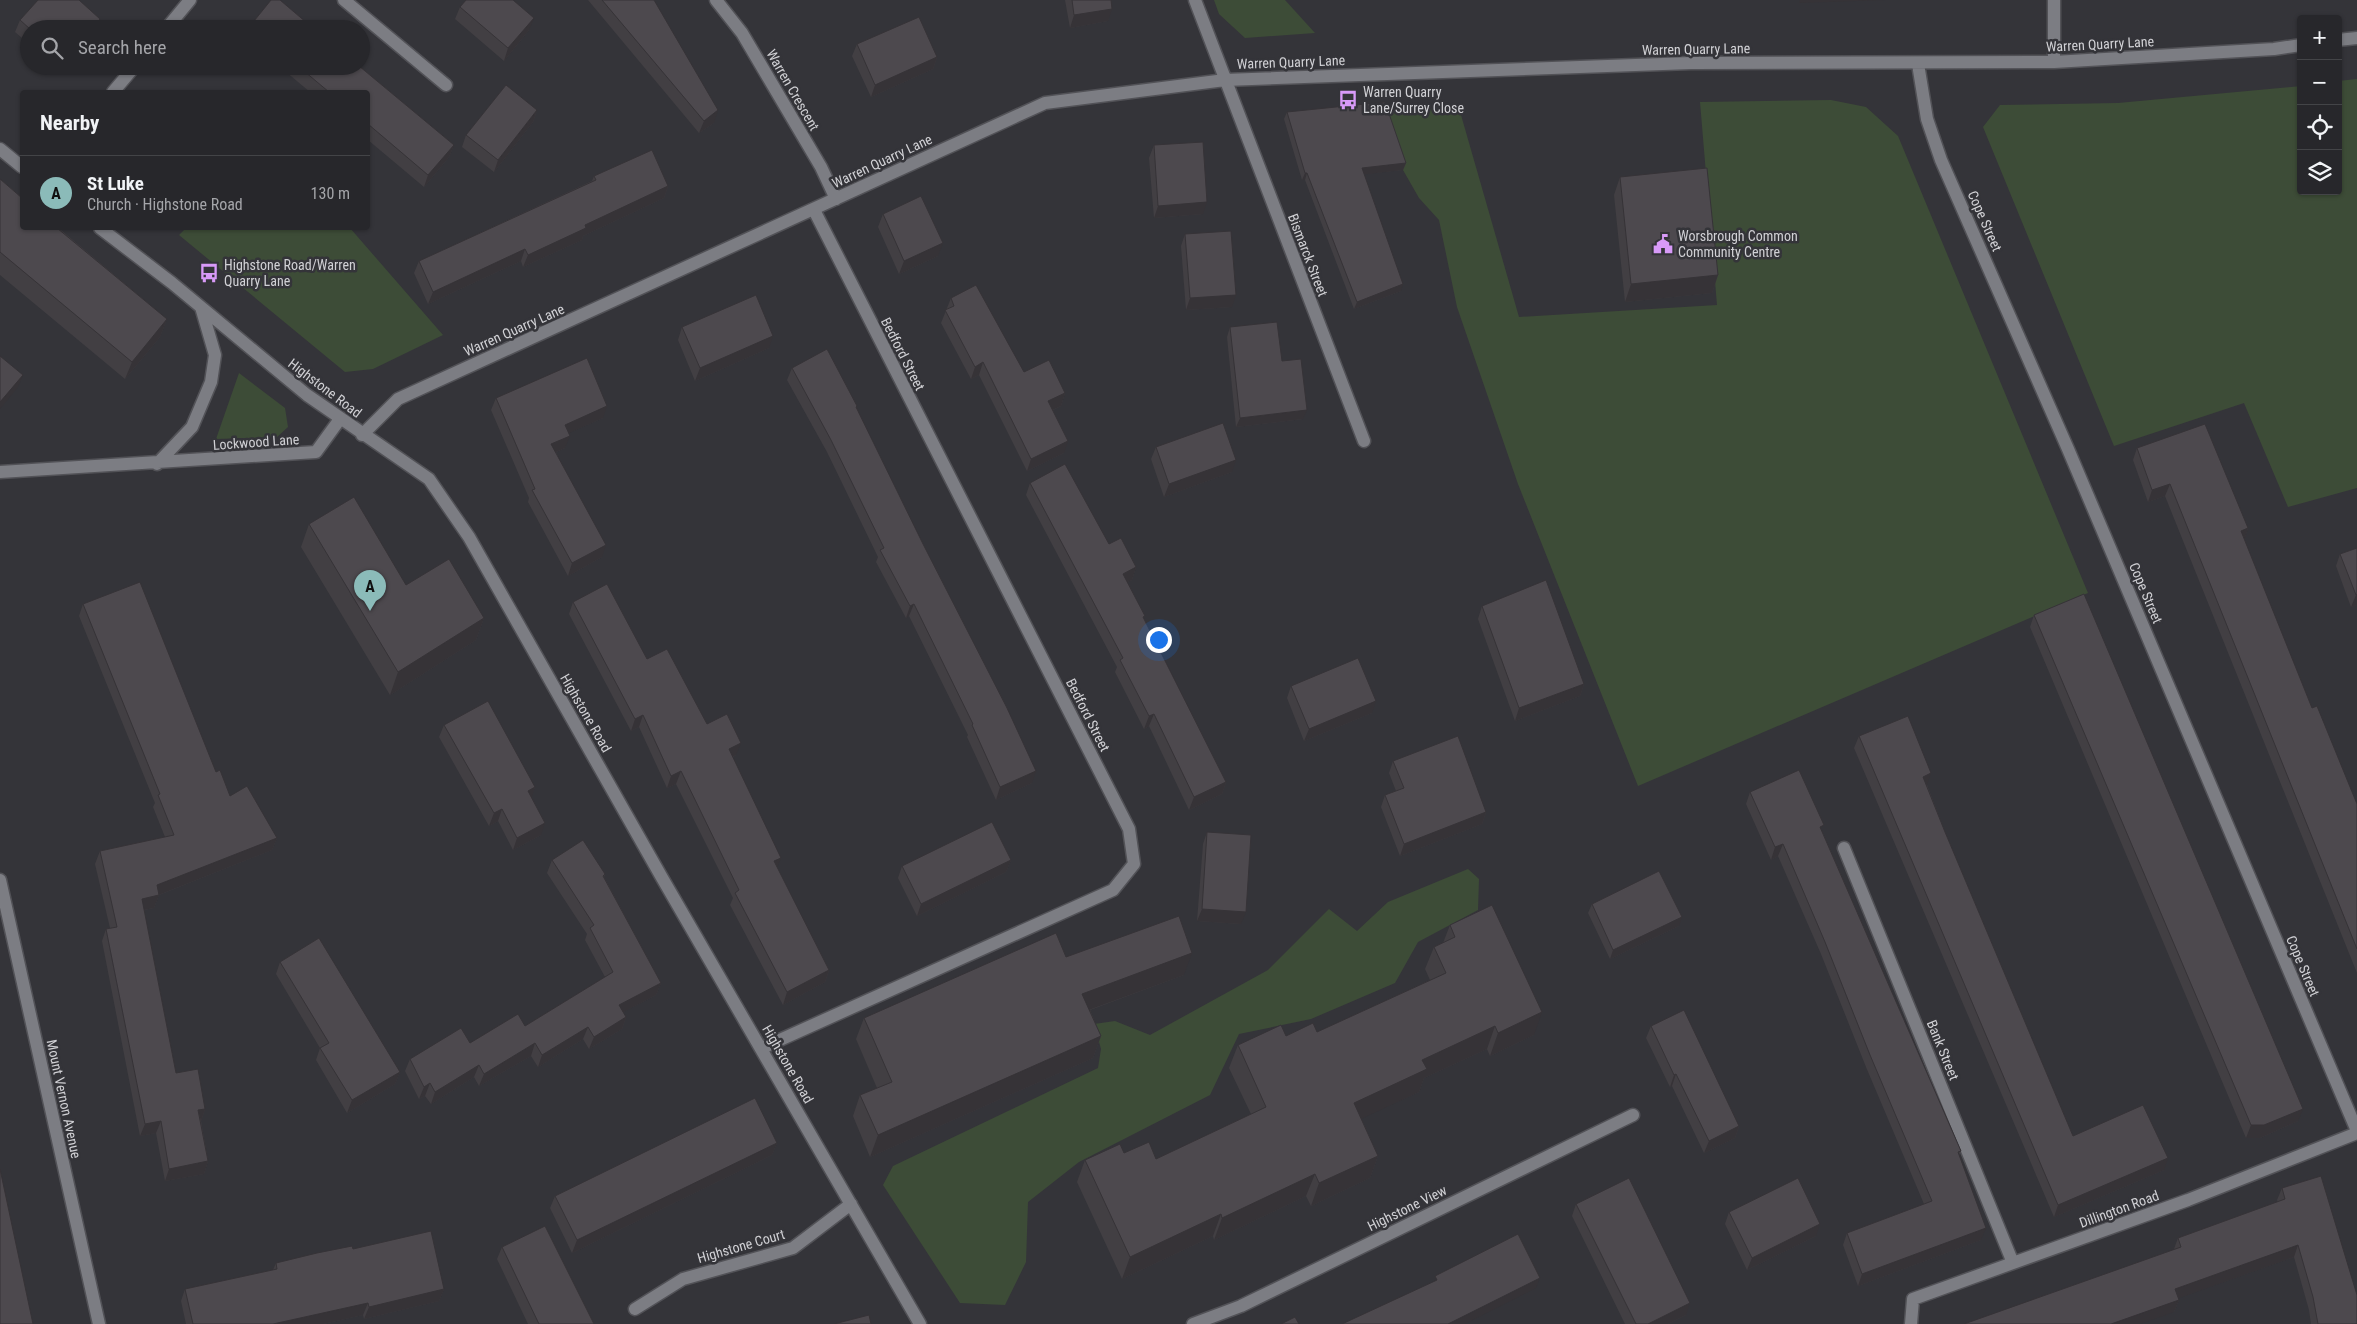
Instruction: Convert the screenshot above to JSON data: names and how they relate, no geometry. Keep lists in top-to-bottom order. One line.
{"streets":{"street":["Warren Quarry Lane","Warren Crescent","Cope Street","Bismarck Street","Bedford Street","Highstone Road","Lockwood Lane","Bank Street","Mount Vernon Avenue","Highstone View","Dillington Road","Highstone Court"]},"crossings":[["Warren Quarry Lane","Warren Crescent"],["Warren Quarry Lane","Cope Street"],["Warren Quarry Lane","Bismarck Street"],["Warren Quarry Lane","Bedford Street"],["Warren Quarry Lane","Highstone Road"],["Cope Street","Dillington Road"],["Bedford Street","Highstone Road"],["Highstone Road","Lockwood Lane"],["Highstone Road","Highstone Court"],["Bank Street","Dillington Road"]],"places":{"bus stop":["Warren Quarry Lane/Surrey Close","Highstone Road/Warren Quarry Lane"],"public building":["Worsbrough Common Community Centre"]},"page":{"map_buttons":["+","−"],"search":"Search here","heading":"Nearby","list":[{"mark":"A","name":"St Luke","note":"Church · Highstone Road","value":"130 m"}],"pins":"A"}}
